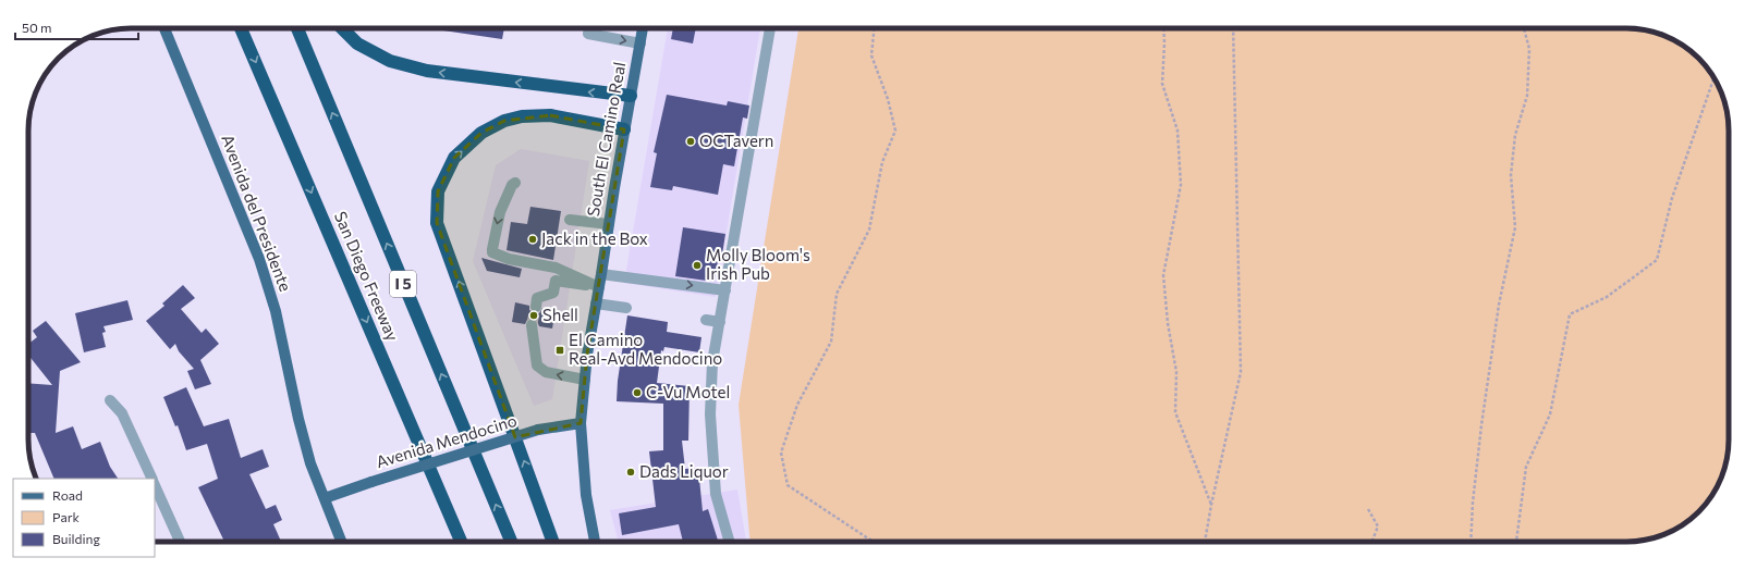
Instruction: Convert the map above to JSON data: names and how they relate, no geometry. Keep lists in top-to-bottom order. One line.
{"streets":{"highway":["San Diego Freeway","I 5"],"main road":["South El Camino Real","Avenida del Presidente","Avenida Mendocino"]},"crossings":[["South El Camino Real","Avenida Mendocino"],["Avenida del Presidente","Avenida Mendocino"]],"places":{"other":["OCTavern","Jack in the Box","Molly Bloom's Irish Pub","Shell","C-Vu Motel","Dads Liquor"],"transit":["El Camino Real-Avd Mendocino"]},"legend":["Road","Park","Building"],"scale_bar":"50 m"}
